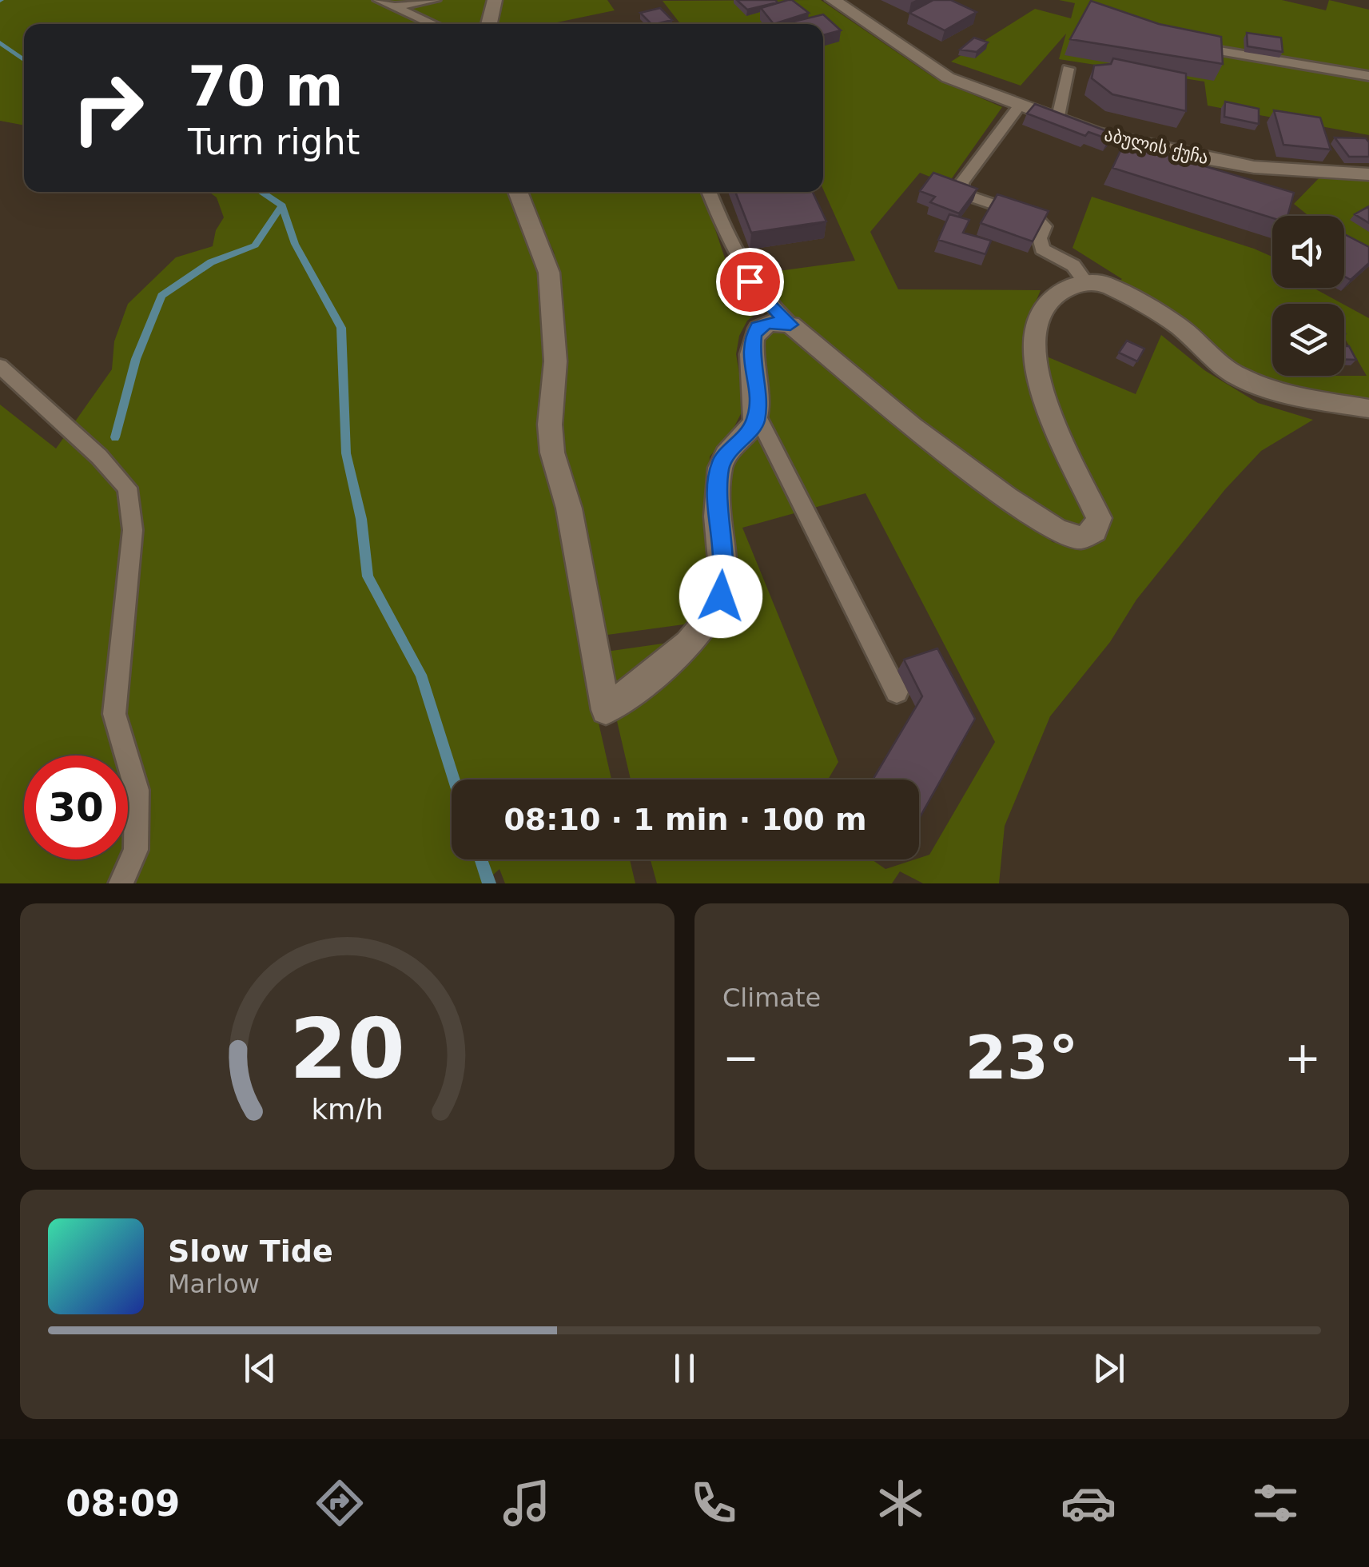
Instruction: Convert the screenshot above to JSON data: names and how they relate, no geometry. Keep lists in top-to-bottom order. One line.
{"streets":{"street":["აბულის ქუჩა"]},"page":{"turn":["70 m","Turn right"],"limit":"30","trip":"08:10 · 1 min · 100 m","tile":"Climate","heat":["−","23°","+"],"song":["Slow Tide","Marlow"],"tabs":"08:09","gauge":["20","km/h"]}}
